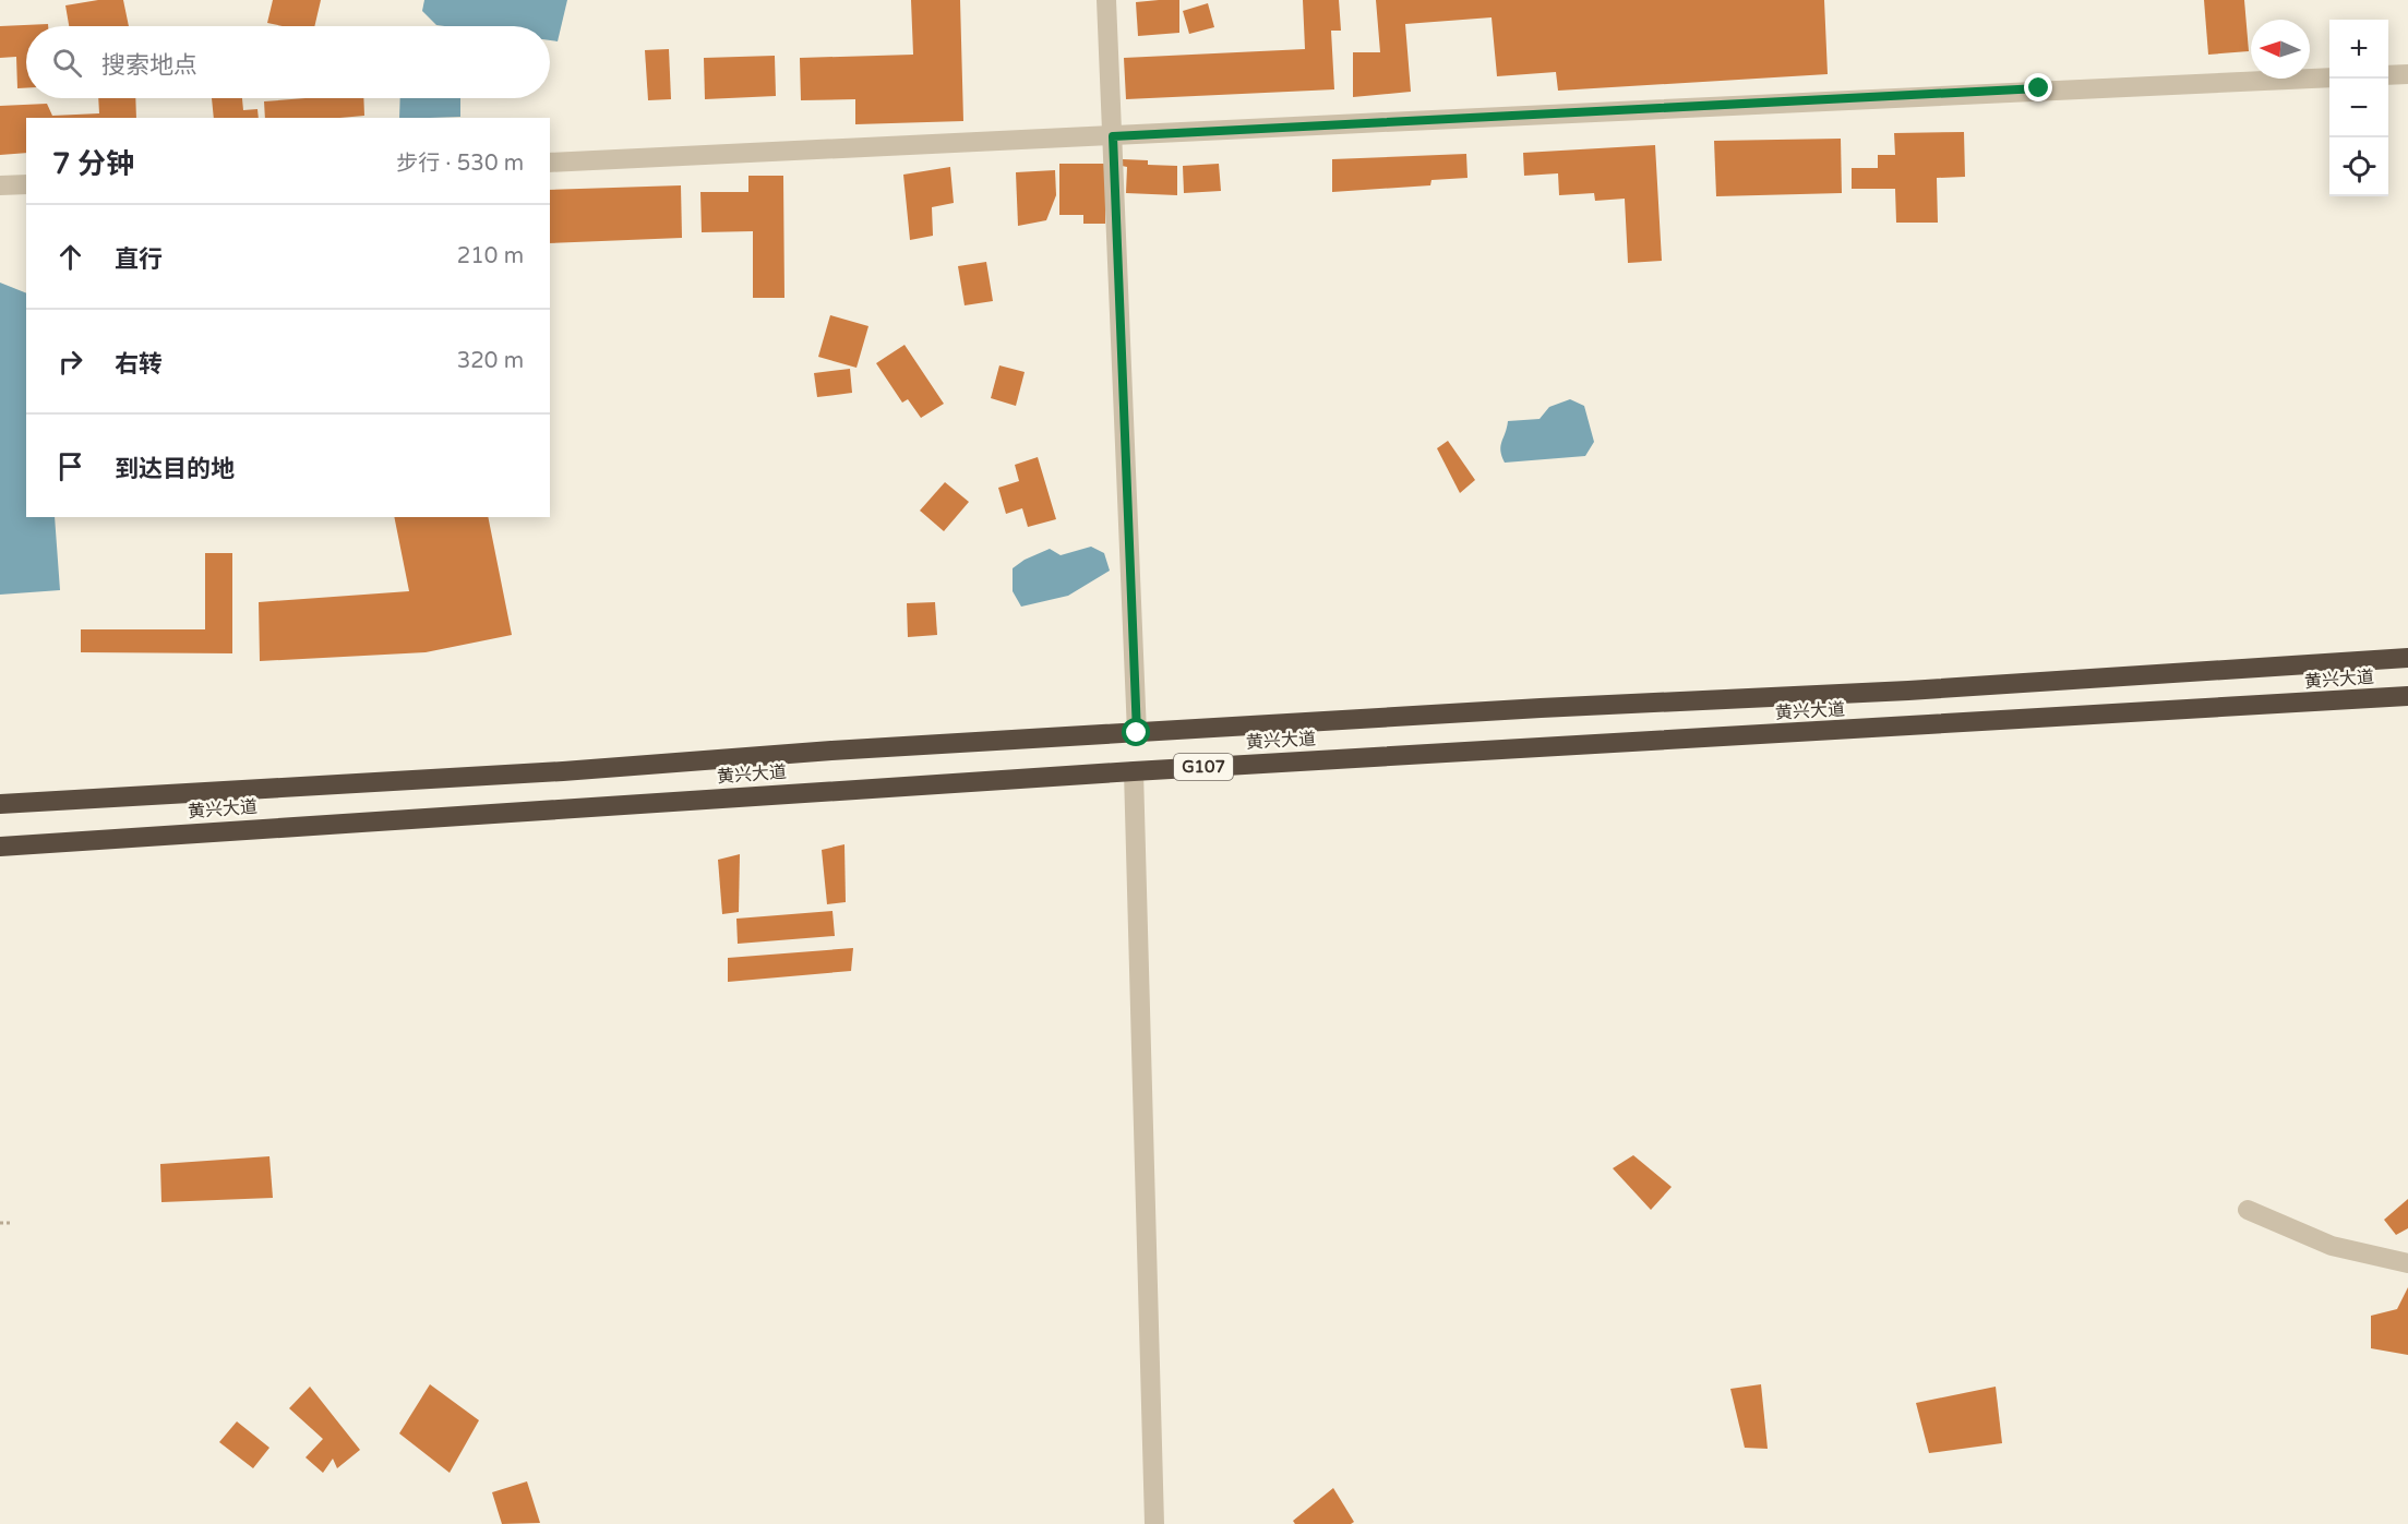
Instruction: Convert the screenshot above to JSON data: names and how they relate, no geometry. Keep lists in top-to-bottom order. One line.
{"streets":{"highway":["黄兴大道","G107"]},"north":"left","page":{"map_buttons":["+","−"],"search":"搜索地点","heading":["7 分钟","步行 · 530 m"],"list":[["直行","210 m"],["右转","320 m"],"到达目的地"]}}
